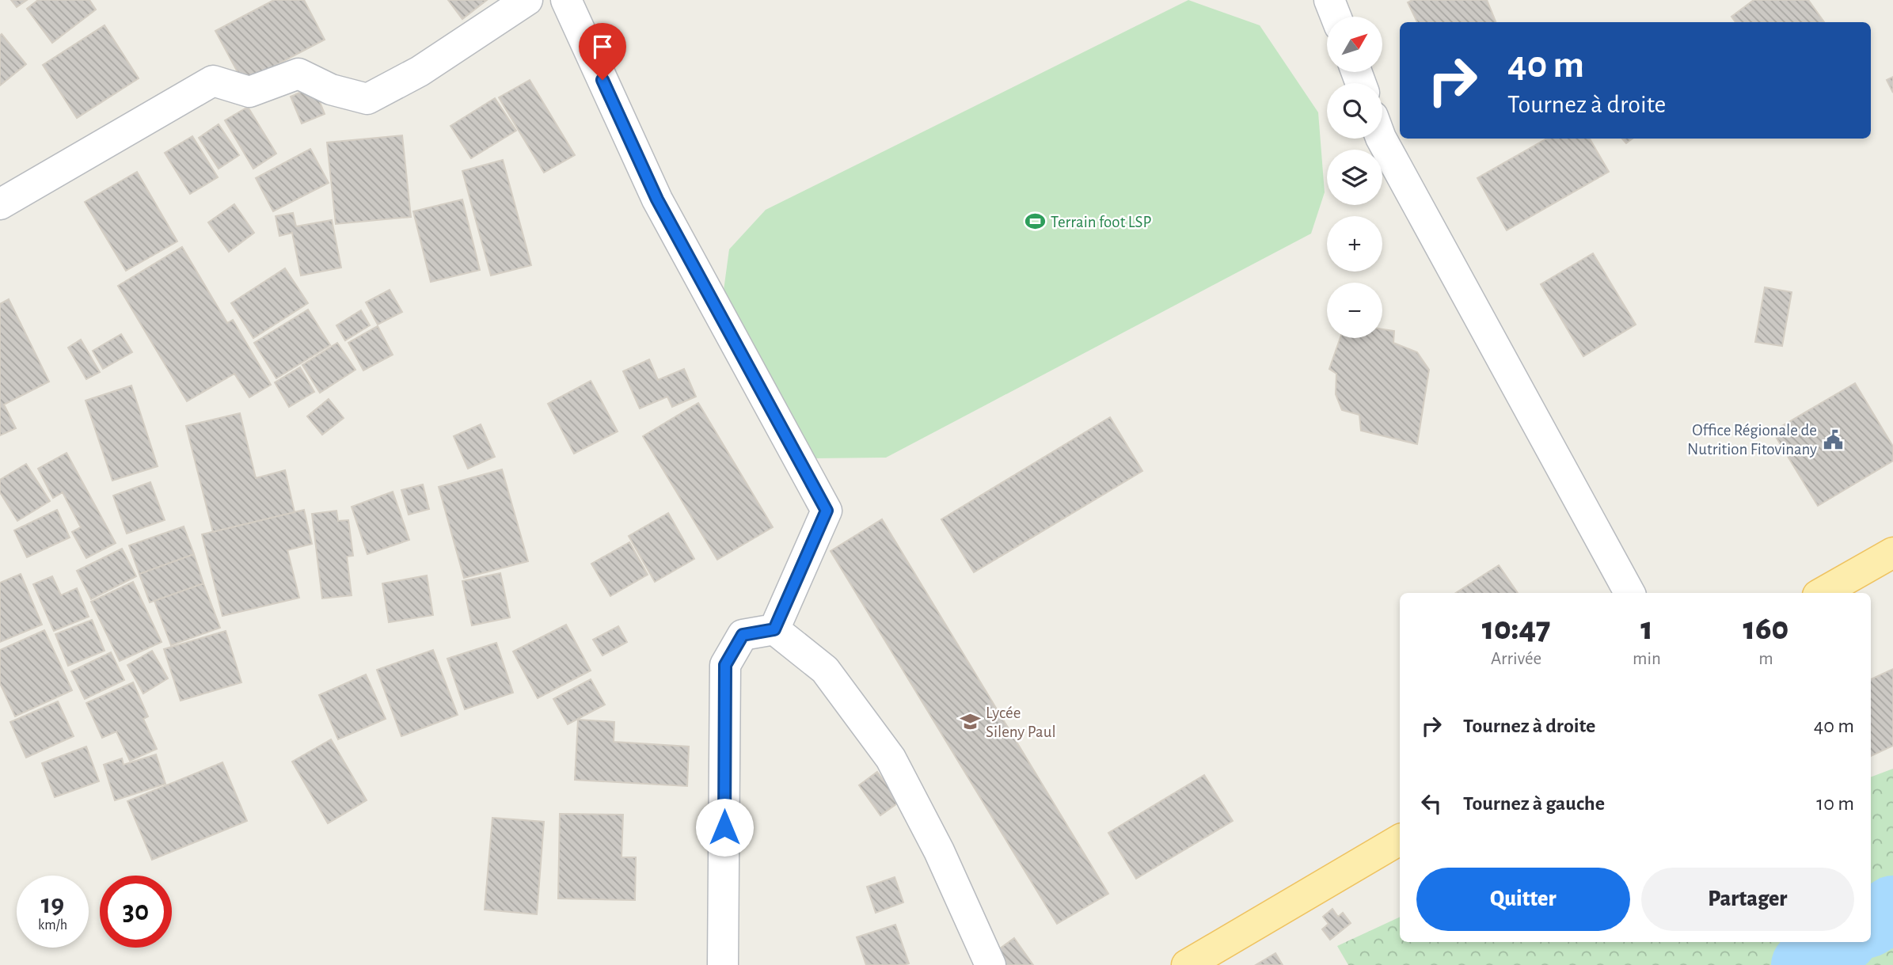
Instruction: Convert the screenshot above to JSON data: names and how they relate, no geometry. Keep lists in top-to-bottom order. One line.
{"places":{"sports":["Terrain foot LSP"],"public building":["Office Régionale de Nutrition Fitovinany"],"school or university":["Lycée Sileny Paul"]},"north":"top right","page":{"map_buttons":["+","−"],"turn":["40 m","Tournez à droite"],"eta":["10:47","Arrivée","1","min","160","m"],"list":[{"name":"Tournez à droite","value":"40 m"},{"name":"Tournez à gauche","value":"10 m"}],"buttons":["Quitter","Partager"],"speed":"19 km/h","limit":"30"}}
